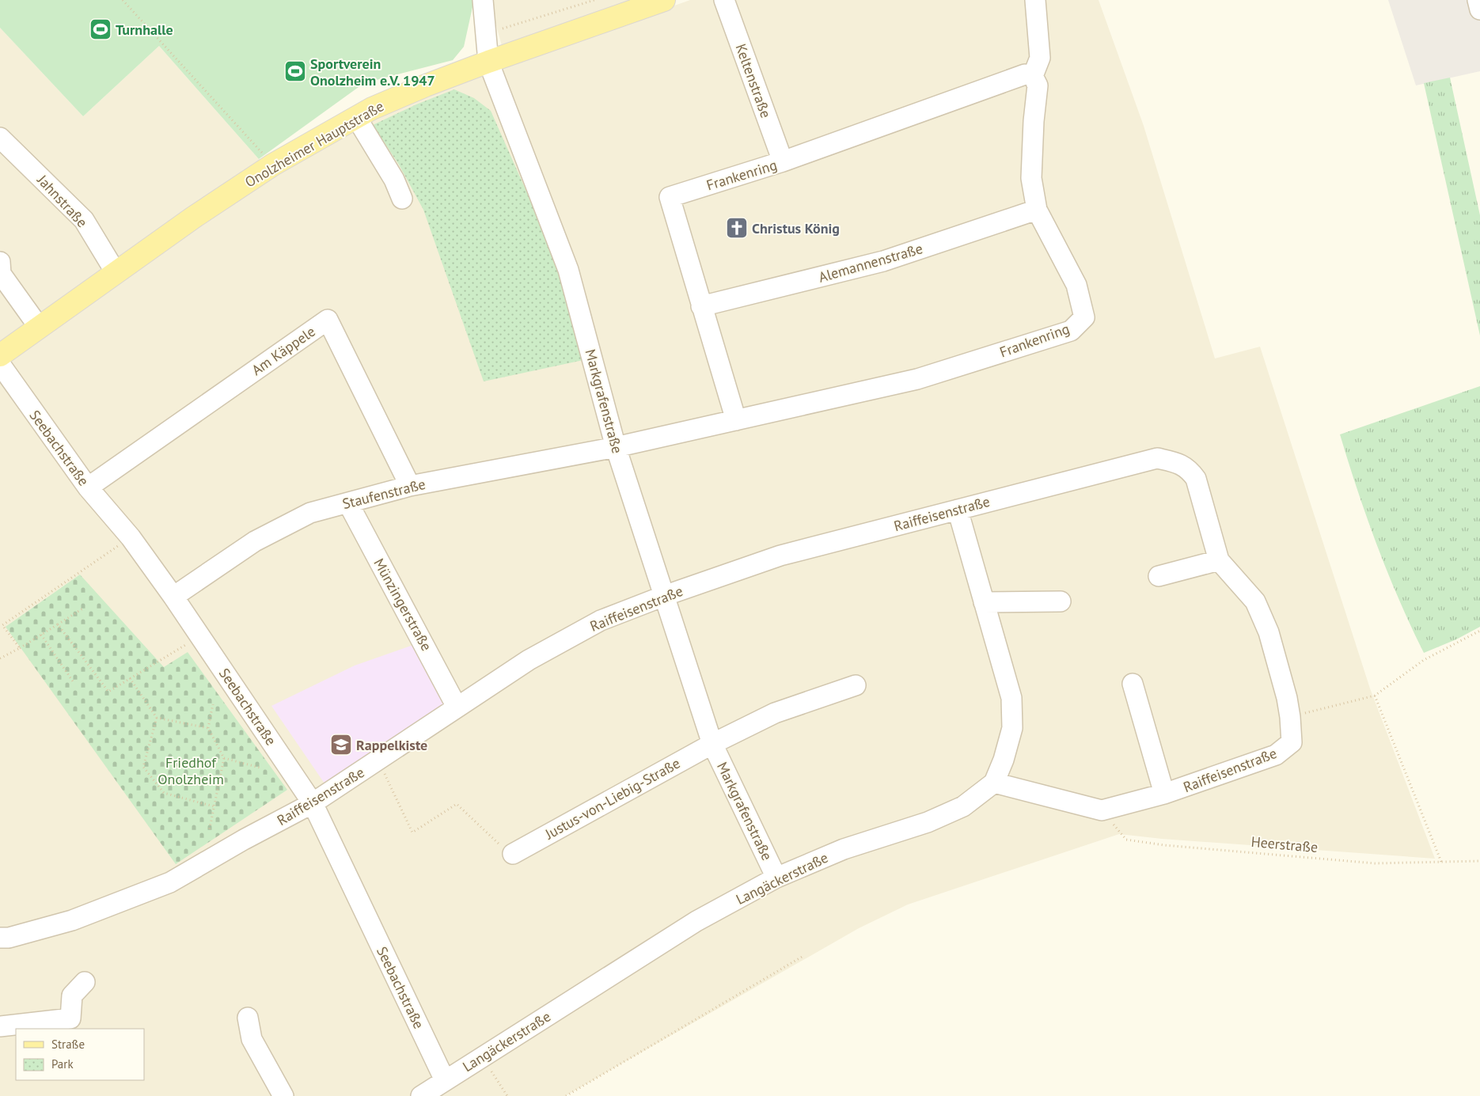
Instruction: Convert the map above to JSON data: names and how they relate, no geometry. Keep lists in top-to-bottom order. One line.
{"streets":{"main road":["Onolzheimer Hauptstraße"],"street":["Keltenstraße","Frankenring","Jahnstraße","Alemannenstraße","Am Käppele","Markgrafenstraße","Seebachstraße","Staufenstraße","Raiffeisenstraße","Münzingerstraße","Justus-von-Liebig-Straße","Langäckerstraße"],"path":["Heerstraße"]},"crossings":[["Keltenstraße","Frankenring"],["Onolzheimer Hauptstraße","Jahnstraße"],["Onolzheimer Hauptstraße","Markgrafenstraße"],["Frankenring","Alemannenstraße"],["Frankenring","Markgrafenstraße"],["Frankenring","Staufenstraße"],["Am Käppele","Seebachstraße"],["Am Käppele","Staufenstraße"],["Markgrafenstraße","Staufenstraße"],["Markgrafenstraße","Raiffeisenstraße"],["Markgrafenstraße","Justus-von-Liebig-Straße"],["Markgrafenstraße","Langäckerstraße"],["Seebachstraße","Staufenstraße"],["Seebachstraße","Raiffeisenstraße"],["Seebachstraße","Langäckerstraße"],["Staufenstraße","Münzingerstraße"],["Raiffeisenstraße","Münzingerstraße"],["Raiffeisenstraße","Heerstraße"],["Raiffeisenstraße","Langäckerstraße"]],"parks":["Friedhof Onolzheim"],"places":{"sports":["Turnhalle","Sportverein Onolzheim e.V. 1947"],"church":["Christus König"],"school or university":["Rappelkiste"]},"legend":["Straße","Park"]}
